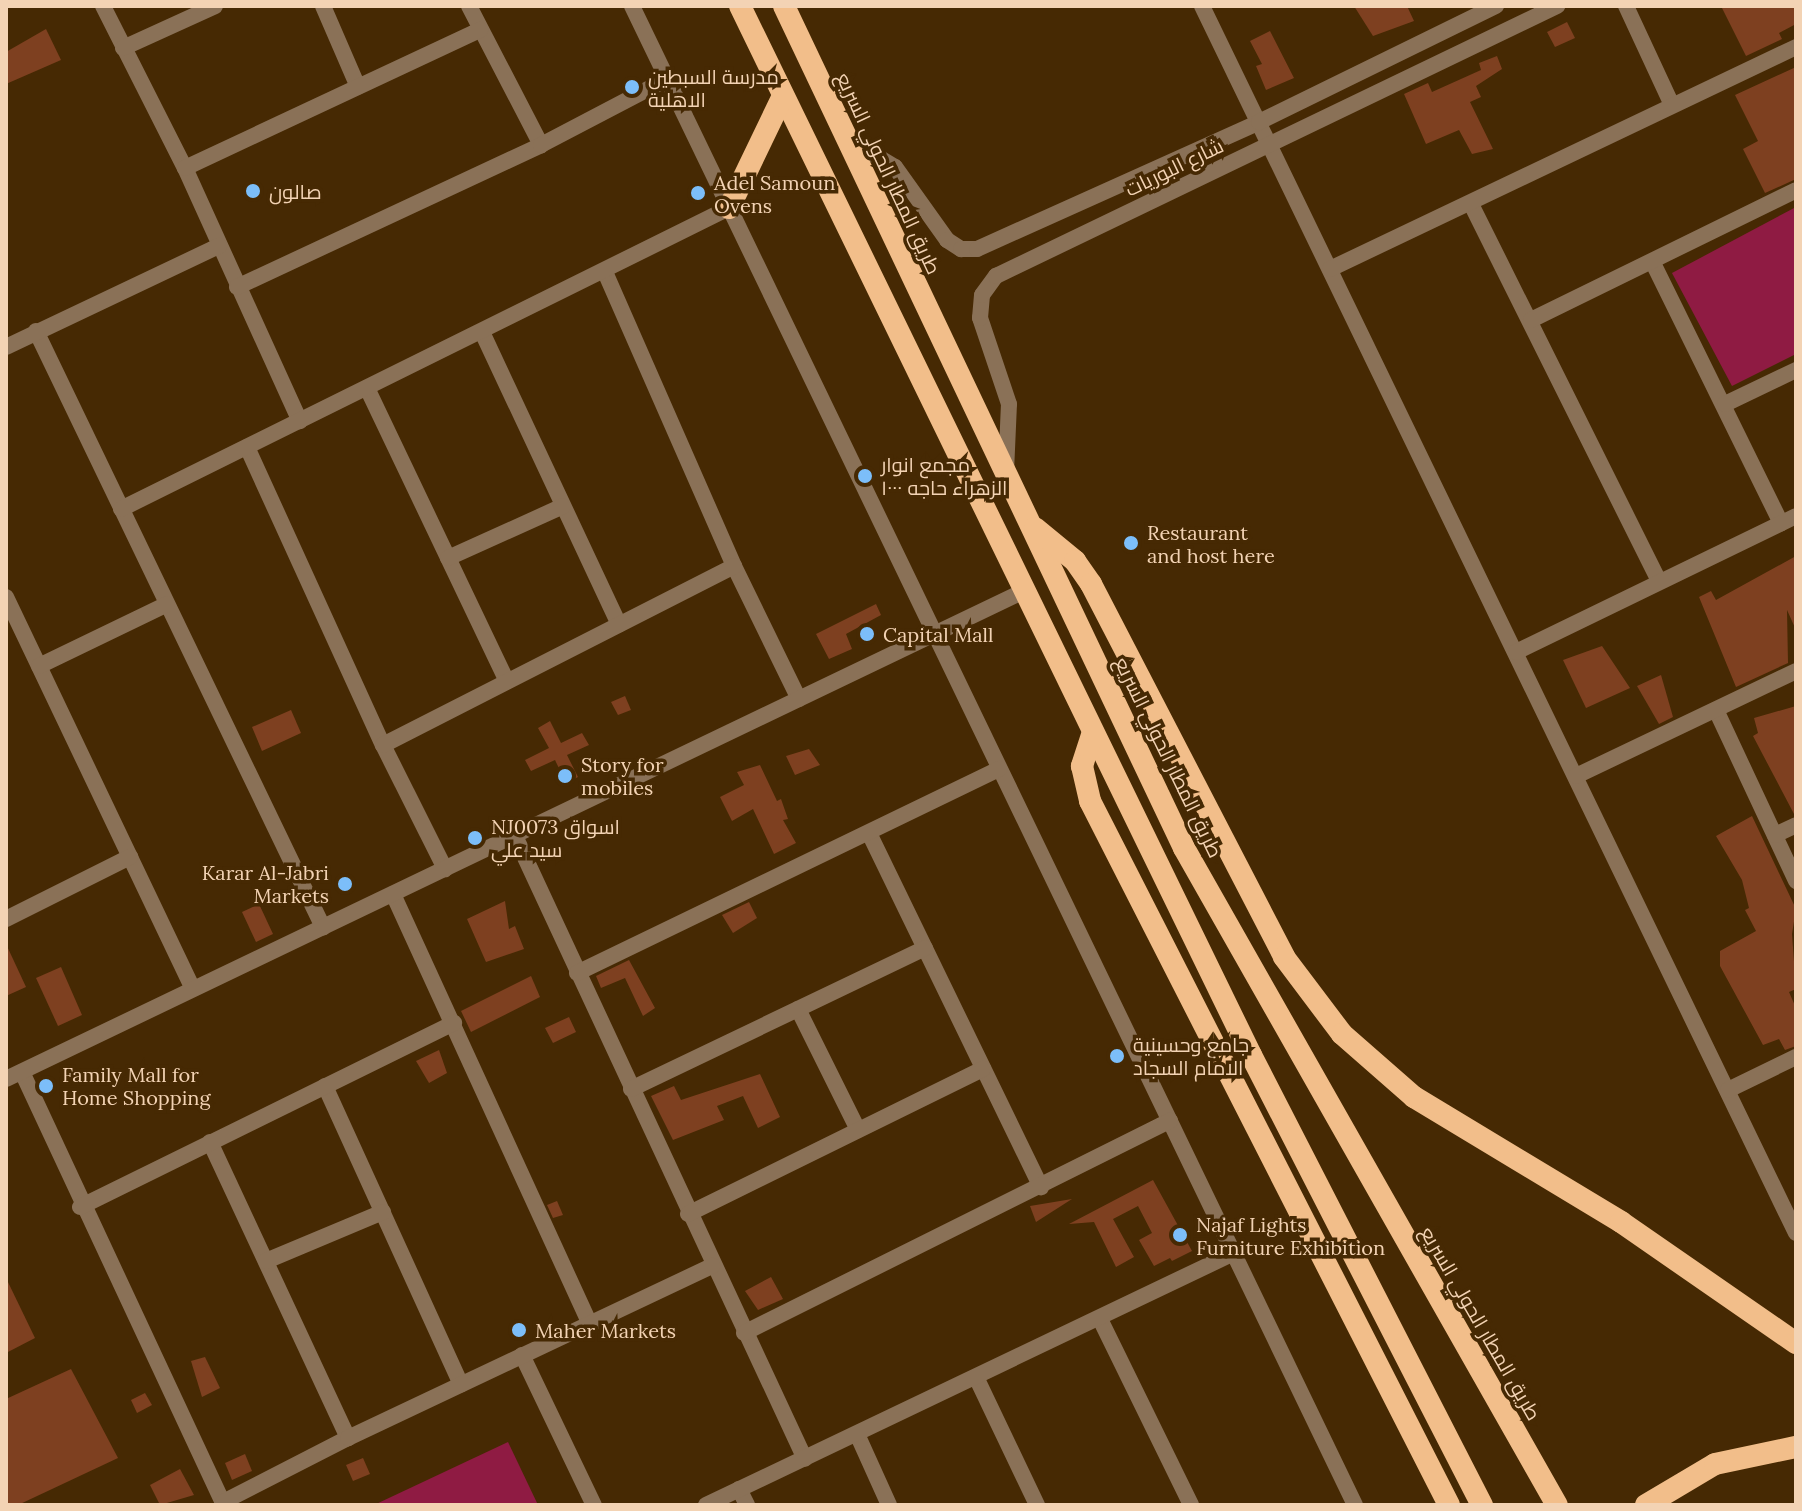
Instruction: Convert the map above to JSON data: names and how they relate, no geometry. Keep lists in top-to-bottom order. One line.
{"streets":{"highway":["طريق المطار الحولي السريع"],"street":["شارع البوريات"]},"crossings":[["شارع البوريات","طريق المطار الحولي السريع"]],"places":["مدرسة السبطين الاهلية","صالون","Adel Samoun Ovens","مجمع انوار الزهراء حاجه ١٠٠٠","Restaurant and host here","Capital Mall","Story for mobiles","NJ0073 اسواق سيد علي","Karar Al-Jabri Markets","جامع وحسينية الامام السجاد","Family Mall for Home Shopping","Najaf Lights Furniture Exhibition","Maher Markets"]}
